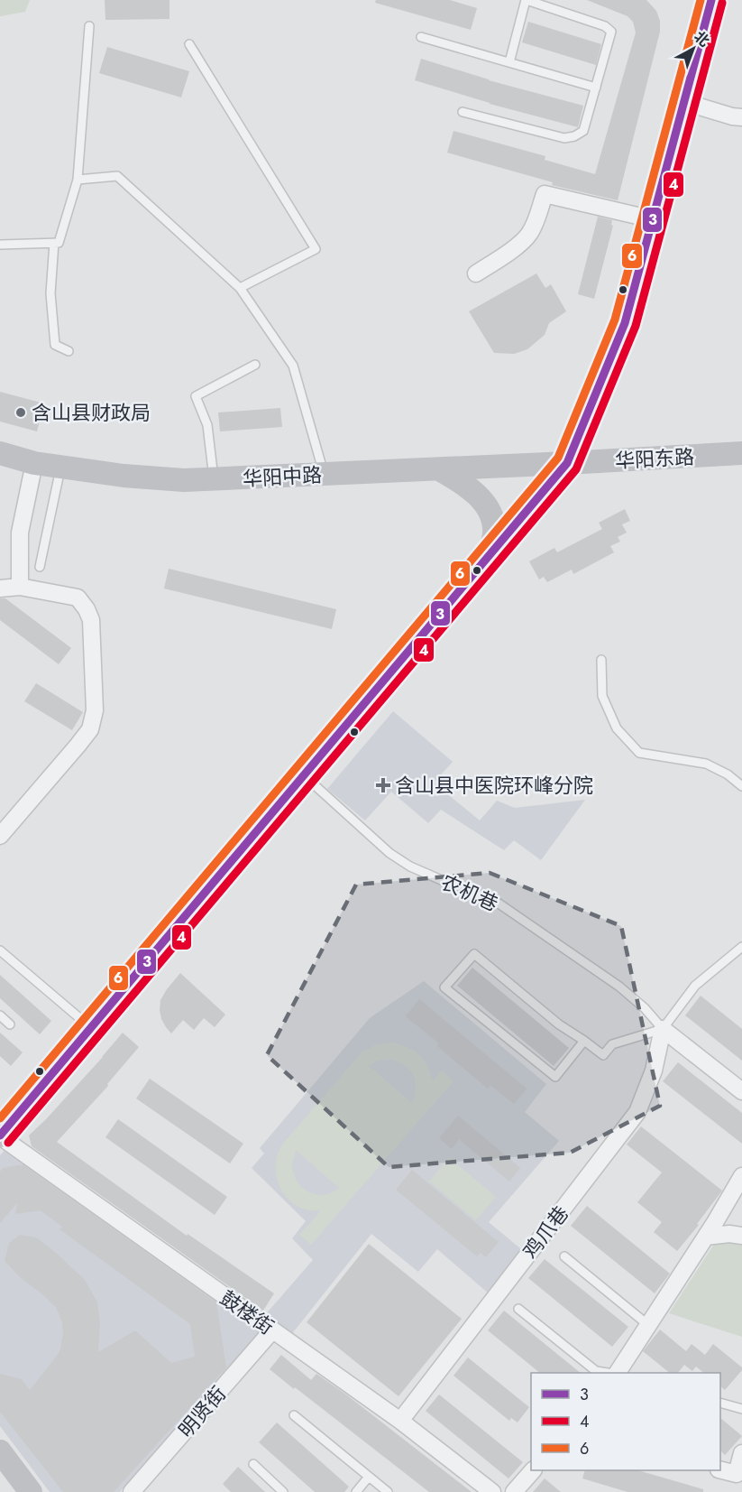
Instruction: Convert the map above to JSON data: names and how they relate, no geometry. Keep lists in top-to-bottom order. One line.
{"streets":{"main road":["华阳东路","华阳中路"],"street":["鸡爪巷","鼓楼街","明贤街"],"lane":["农机巷"]},"crossings":[["华阳东路","华阳中路"],["农机巷","鸡爪巷"],["鸡爪巷","鼓楼街"],["鼓楼街","明贤街"]],"places":{"other":["含山县财政局"],"health":["含山县中医院环峰分院"]},"lines":["transit line 3","transit line 6","transit line 4"],"legend":["3","4","6"],"north":"top right"}
